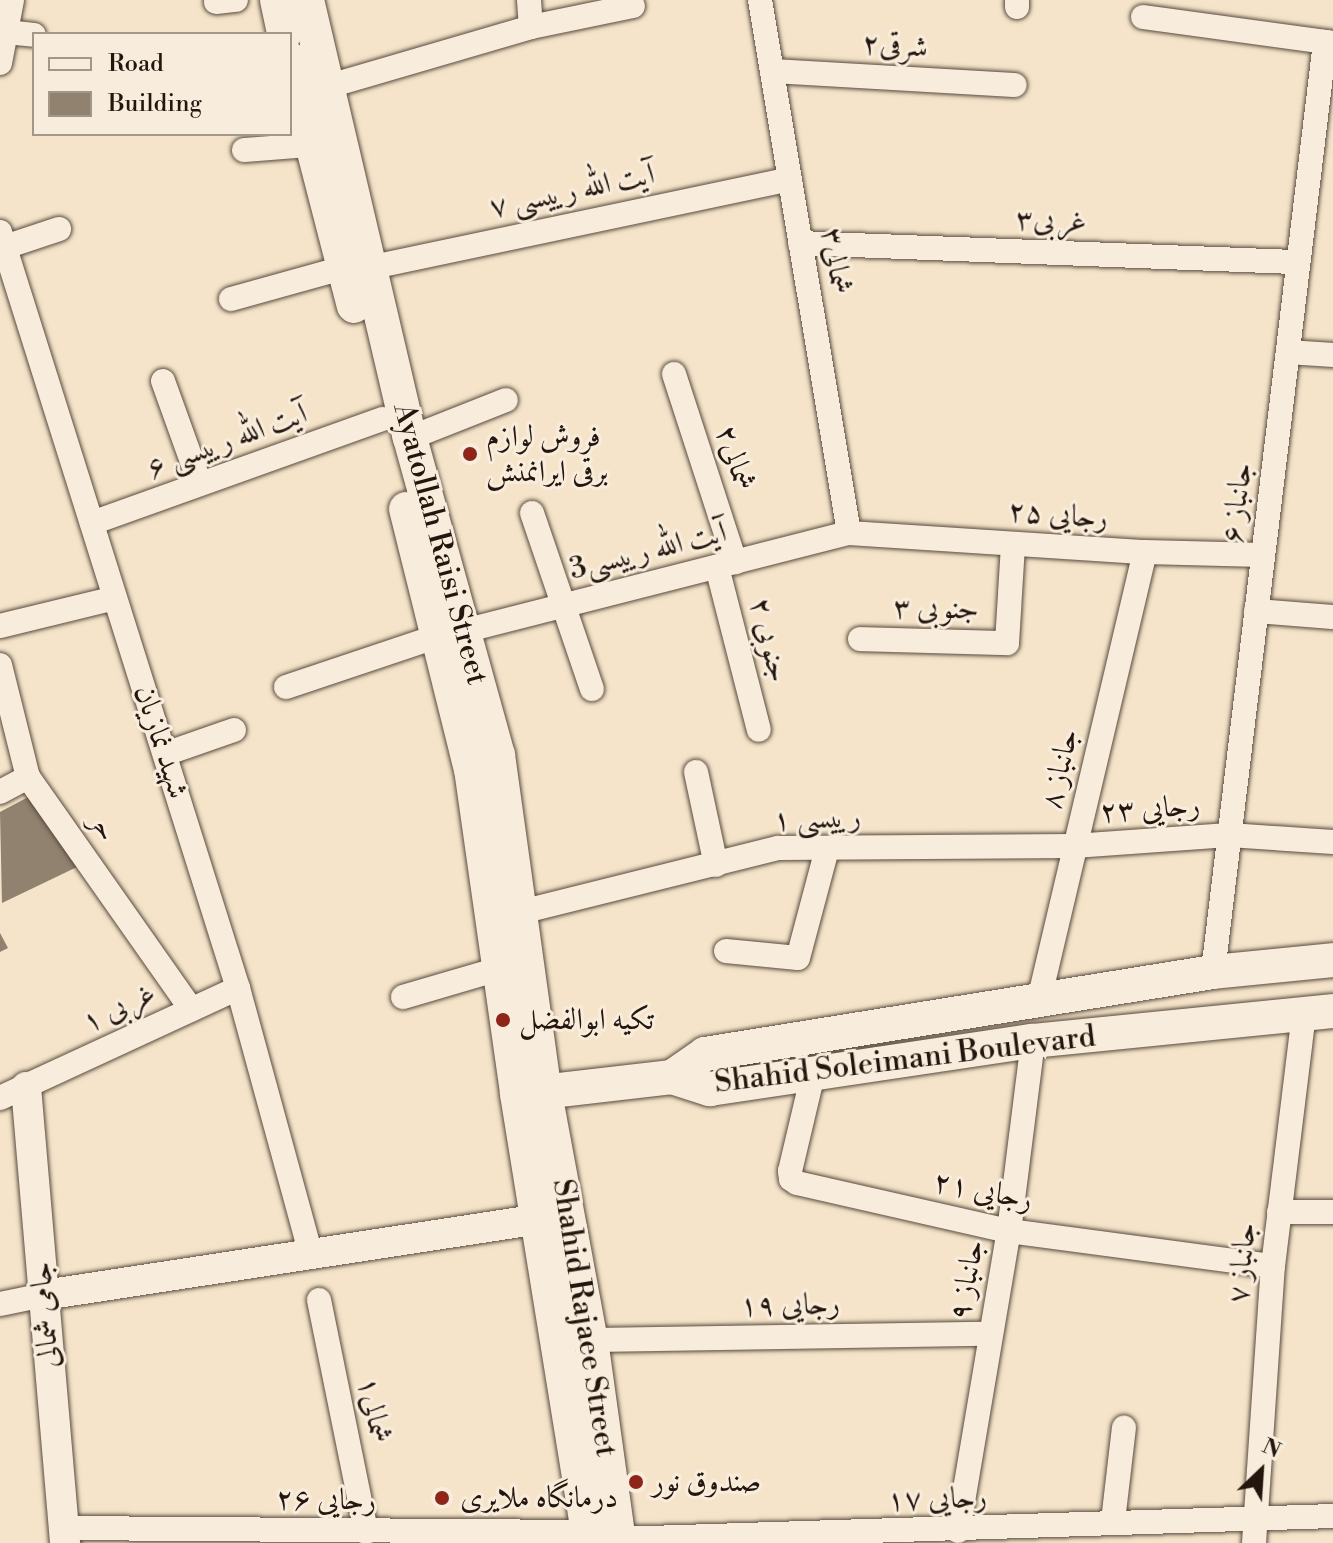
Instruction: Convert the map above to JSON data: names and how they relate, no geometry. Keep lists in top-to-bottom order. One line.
{"streets":{"main road":["Ayatollah Raisi Street","Shahid Soleimani Boulevard","Shahid Rajaee Street"],"street":["شرقی۲","آیت الله رییسی ۷","غربی۳","شمالی۳","آیت الله رییسی ۶","شمالی۲","جانباز ۶","رجایی ۲۵","آیت الله رییسی3","جنوبی ۳","جنوبی ۲","شهید نمازیان","جانباز ۸","رجایی ۲۳","رییسی ۱","حر","غربی ۱","رجایی ۲۱","جانباز ۷","جانباز ۹","رجایی ۱۹","جامی شمالی","شمالی۱","رجایی ۱۷","رجایی ۲۶"]},"crossings":[["شرقی۲","شمالی۳"],["آیت الله رییسی ۷","شمالی۳"],["آیت الله رییسی ۷","Ayatollah Raisi Street"],["غربی۳","شمالی۳"],["غربی۳","جانباز ۶"],["شمالی۳","رجایی ۲۵"],["شمالی۳","آیت الله رییسی3"],["آیت الله رییسی ۶","Ayatollah Raisi Street"],["آیت الله رییسی ۶","شهید نمازیان"],["شمالی۲","آیت الله رییسی3"],["شمالی۲","جنوبی ۲"],["جانباز ۶","رجایی ۲۵"],["جانباز ۶","رجایی ۲۳"],["جانباز ۶","Shahid Soleimani Boulevard"],["رجایی ۲۵","آیت الله رییسی3"],["رجایی ۲۵","جنوبی ۳"],["رجایی ۲۵","جانباز ۸"],["Ayatollah Raisi Street","آیت الله رییسی3"],["Ayatollah Raisi Street","رییسی ۱"],["Ayatollah Raisi Street","Shahid Rajaee Street"],["آیت الله رییسی3","جنوبی ۲"],["شهید نمازیان","غربی ۱"],["جانباز ۸","رجایی ۲۳"],["جانباز ۸","رییسی ۱"],["جانباز ۸","Shahid Soleimani Boulevard"],["رجایی ۲۳","رییسی ۱"],["حر","غربی ۱"],["غربی ۱","جامی شمالی"],["Shahid Soleimani Boulevard","رجایی ۲۱"],["Shahid Soleimani Boulevard","جانباز ۷"],["Shahid Soleimani Boulevard","جانباز ۹"],["رجایی ۲۱","جانباز ۷"],["رجایی ۲۱","جانباز ۹"],["جانباز ۷","رجایی ۱۷"],["جانباز ۹","رجایی ۱۹"],["جانباز ۹","رجایی ۱۷"],["رجایی ۱۹","Shahid Rajaee Street"],["جامی شمالی","رجایی ۲۶"],["Shahid Rajaee Street","رجایی ۱۷"],["Shahid Rajaee Street","رجایی ۲۶"],["شمالی۱","رجایی ۲۶"],["رجایی ۱۷","رجایی ۲۶"]],"places":["فروش لوازم برقی ایرانمنش","تکیه ابوالفضل","صندوق نور","درمانگاه ملایری"],"legend":["Road","Building"],"north":"top right"}
